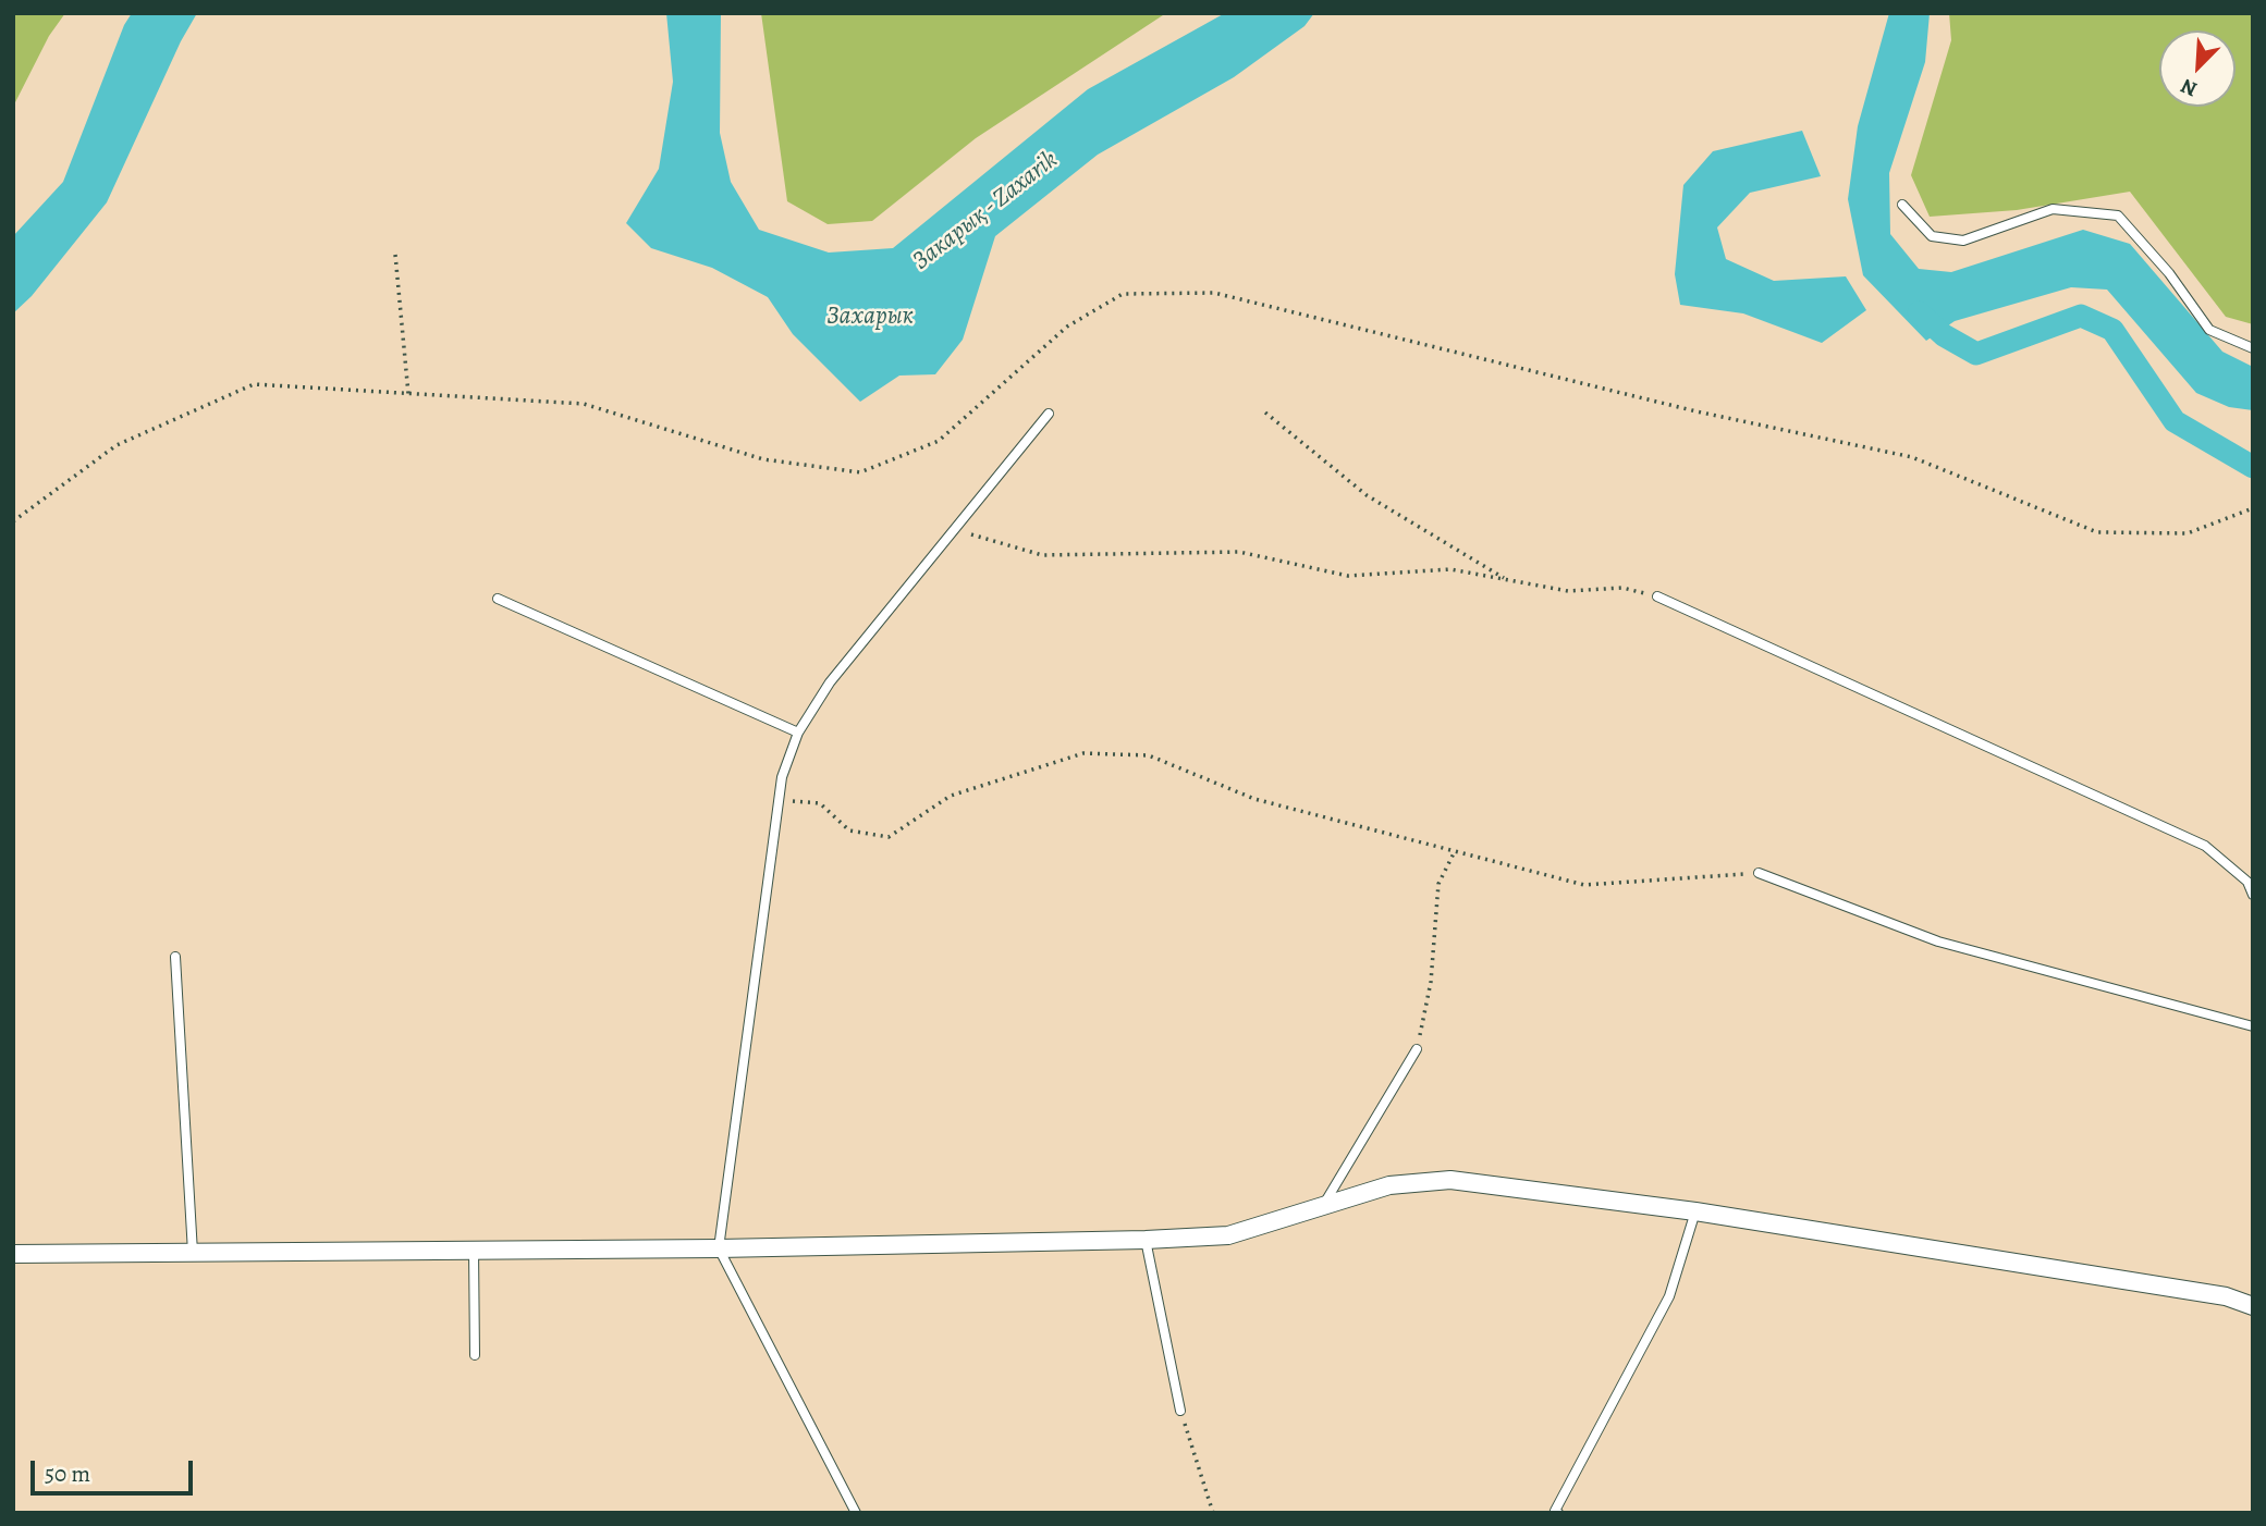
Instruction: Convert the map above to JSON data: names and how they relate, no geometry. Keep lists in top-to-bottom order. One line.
{"water":["Закарық - Zaxarik","Захарык"],"scale_bar":"50 m","north":"bottom left"}
